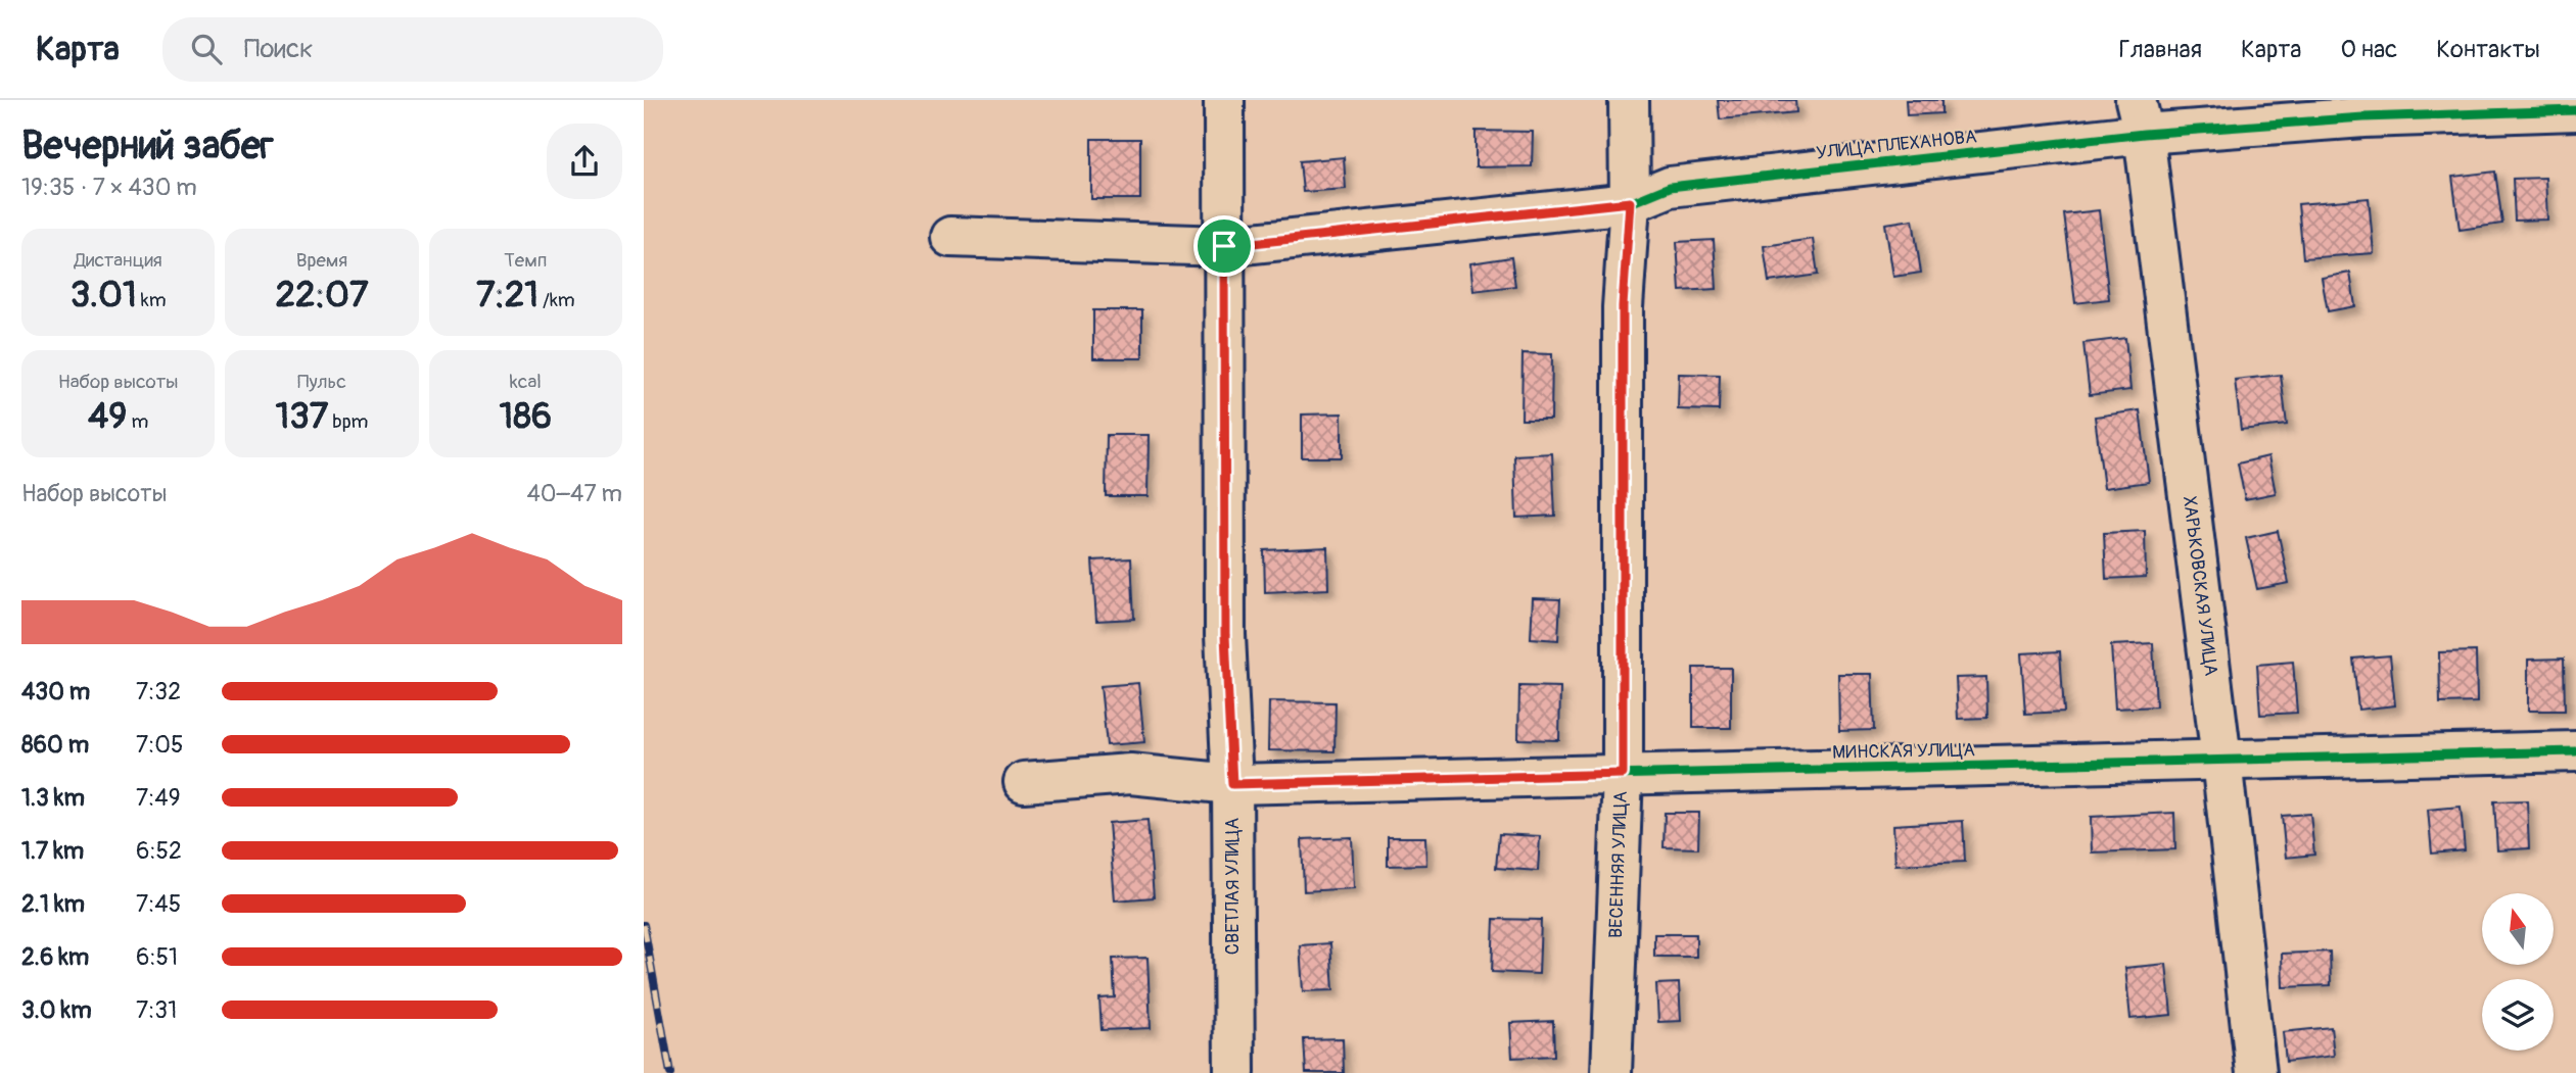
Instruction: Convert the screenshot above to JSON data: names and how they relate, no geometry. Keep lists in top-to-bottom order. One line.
{"streets":{"street":["УЛИЦА ПЛЕХАНОВА","ХАРЬКОВСКАЯ УЛИЦА","МИНСКАЯ УЛИЦА","ВЕСЕННЯЯ УЛИЦА","СВЕТЛАЯ УЛИЦА"]},"crossings":[["УЛИЦА ПЛЕХАНОВА","ХАРЬКОВСКАЯ УЛИЦА"],["УЛИЦА ПЛЕХАНОВА","ВЕСЕННЯЯ УЛИЦА"],["УЛИЦА ПЛЕХАНОВА","СВЕТЛАЯ УЛИЦА"],["ХАРЬКОВСКАЯ УЛИЦА","МИНСКАЯ УЛИЦА"],["МИНСКАЯ УЛИЦА","ВЕСЕННЯЯ УЛИЦА"],["МИНСКАЯ УЛИЦА","СВЕТЛАЯ УЛИЦА"]],"north":"top","page":{"header":"Карта","search":"Поиск","nav":["Главная","Карта","О нас","Контакты"],"heading":["Вечерний забег","19:35 · 7 × 430 m"],"stats":[["Дистанция","3.01 km"],["Время","22:07"],["Темп","7:21 /km"],["Набор высоты","49 m"],["Пульс","137 bpm"],["kcal","186"]],"chart":["Набор высоты","40–47 m"],"list":[{"name":"430 m","note":"7:32"},{"name":"860 m","note":"7:05"},{"name":"1.3 km","note":"7:49"},{"name":"1.7 km","note":"6:52"},{"name":"2.1 km","note":"7:45"},{"name":"2.6 km","note":"6:51"},{"name":"3.0 km","note":"7:31"}]}}
